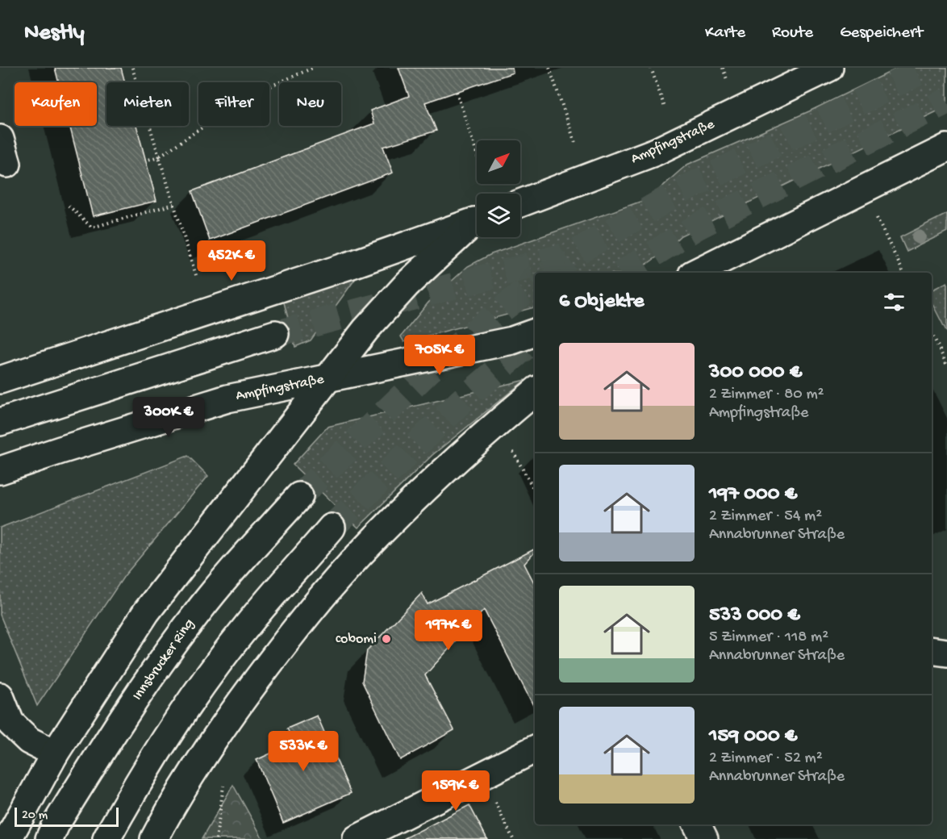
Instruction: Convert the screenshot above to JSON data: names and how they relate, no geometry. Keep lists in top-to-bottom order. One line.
{"streets":{"main road":["Ampfingstraße","Innsbrucker Ring"]},"places":["cobomi"],"scale_bar":"20 m","north":"top right","page":{"header":"Nestly","nav":["Karte","Route","Gespeichert"],"chip":["Kaufen","Mieten","Filter","Neu"],"price":["452K €","705K €","300K €","197K €","533K €","159K €"],"heading":"6 Objekte","list":[{"name":"300 000 €","note":"2 Zimmer · 80 m² · Ampfingstraße"},{"name":"197 000 €","note":"2 Zimmer · 54 m² · Annabrunner Straße"},{"name":"533 000 €","note":"5 Zimmer · 118 m² · Annabrunner Straße"},{"name":"159 000 €","note":"2 Zimmer · 52 m² · Annabrunner Straße"}],"scale":"20 m"}}
